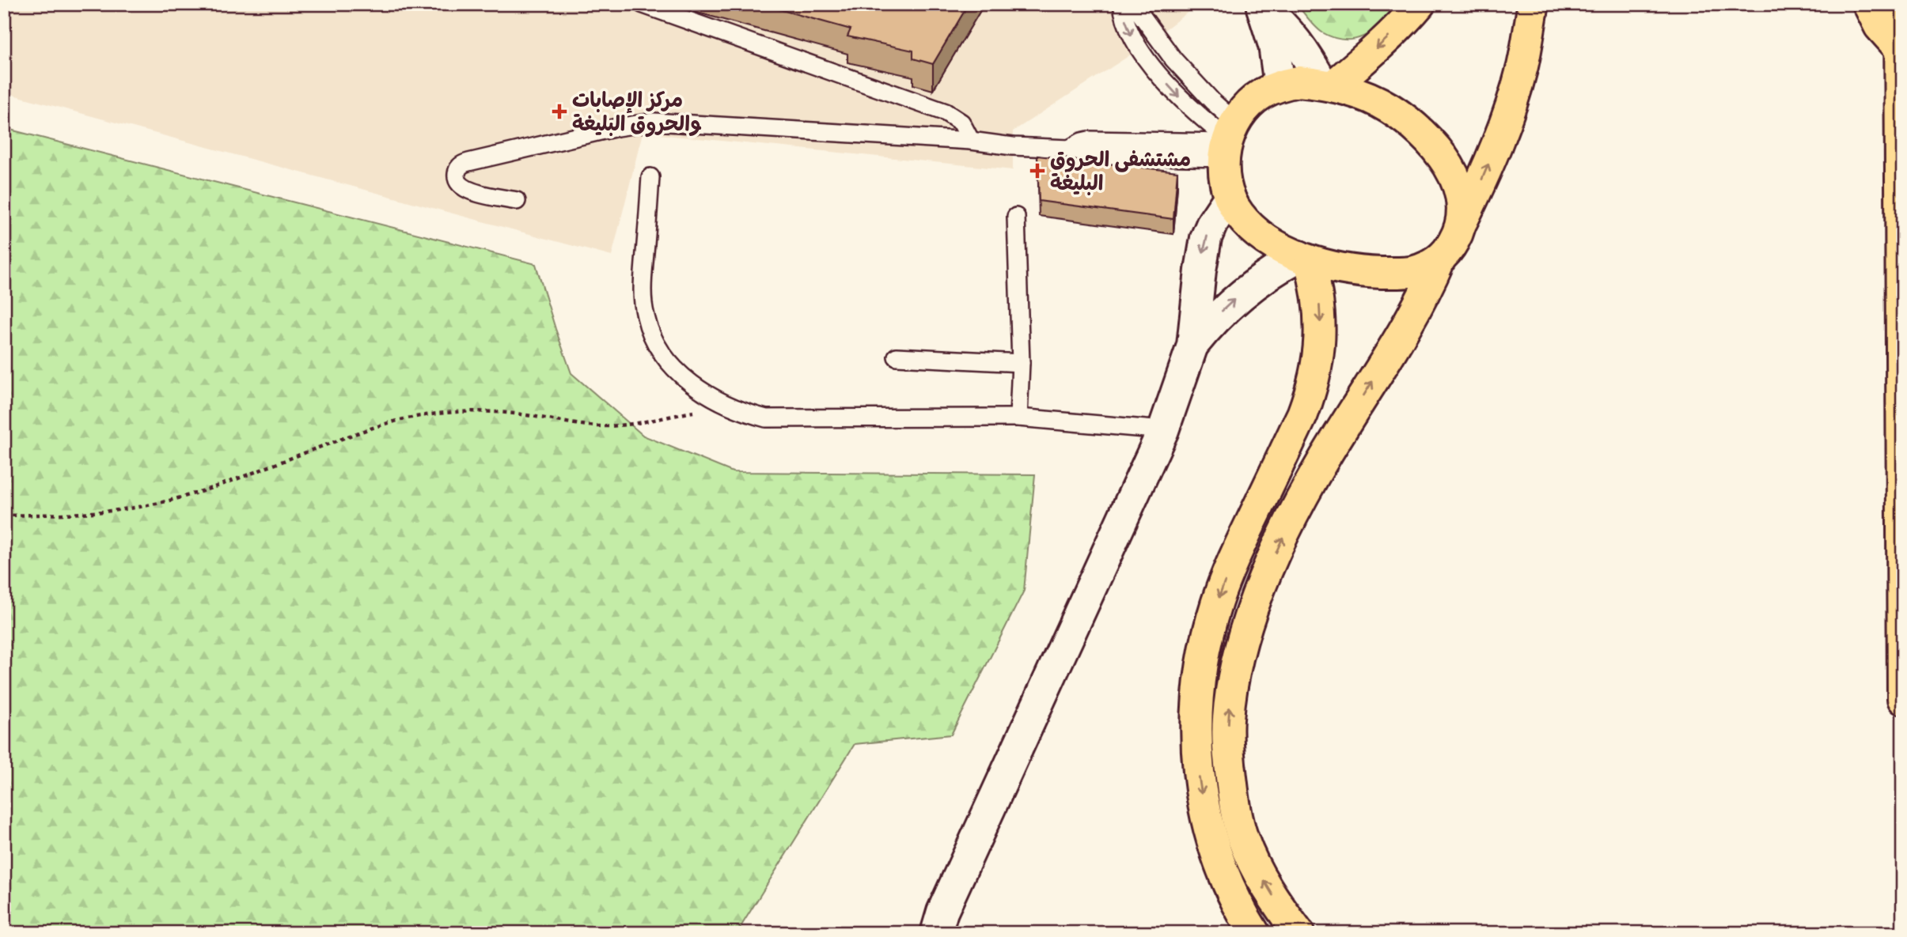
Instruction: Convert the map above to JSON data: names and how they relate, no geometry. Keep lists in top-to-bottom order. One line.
{"places":{"health":["مركز الإصابات والحروق البليغة","مشتشفى الحروق البليغة"]}}
